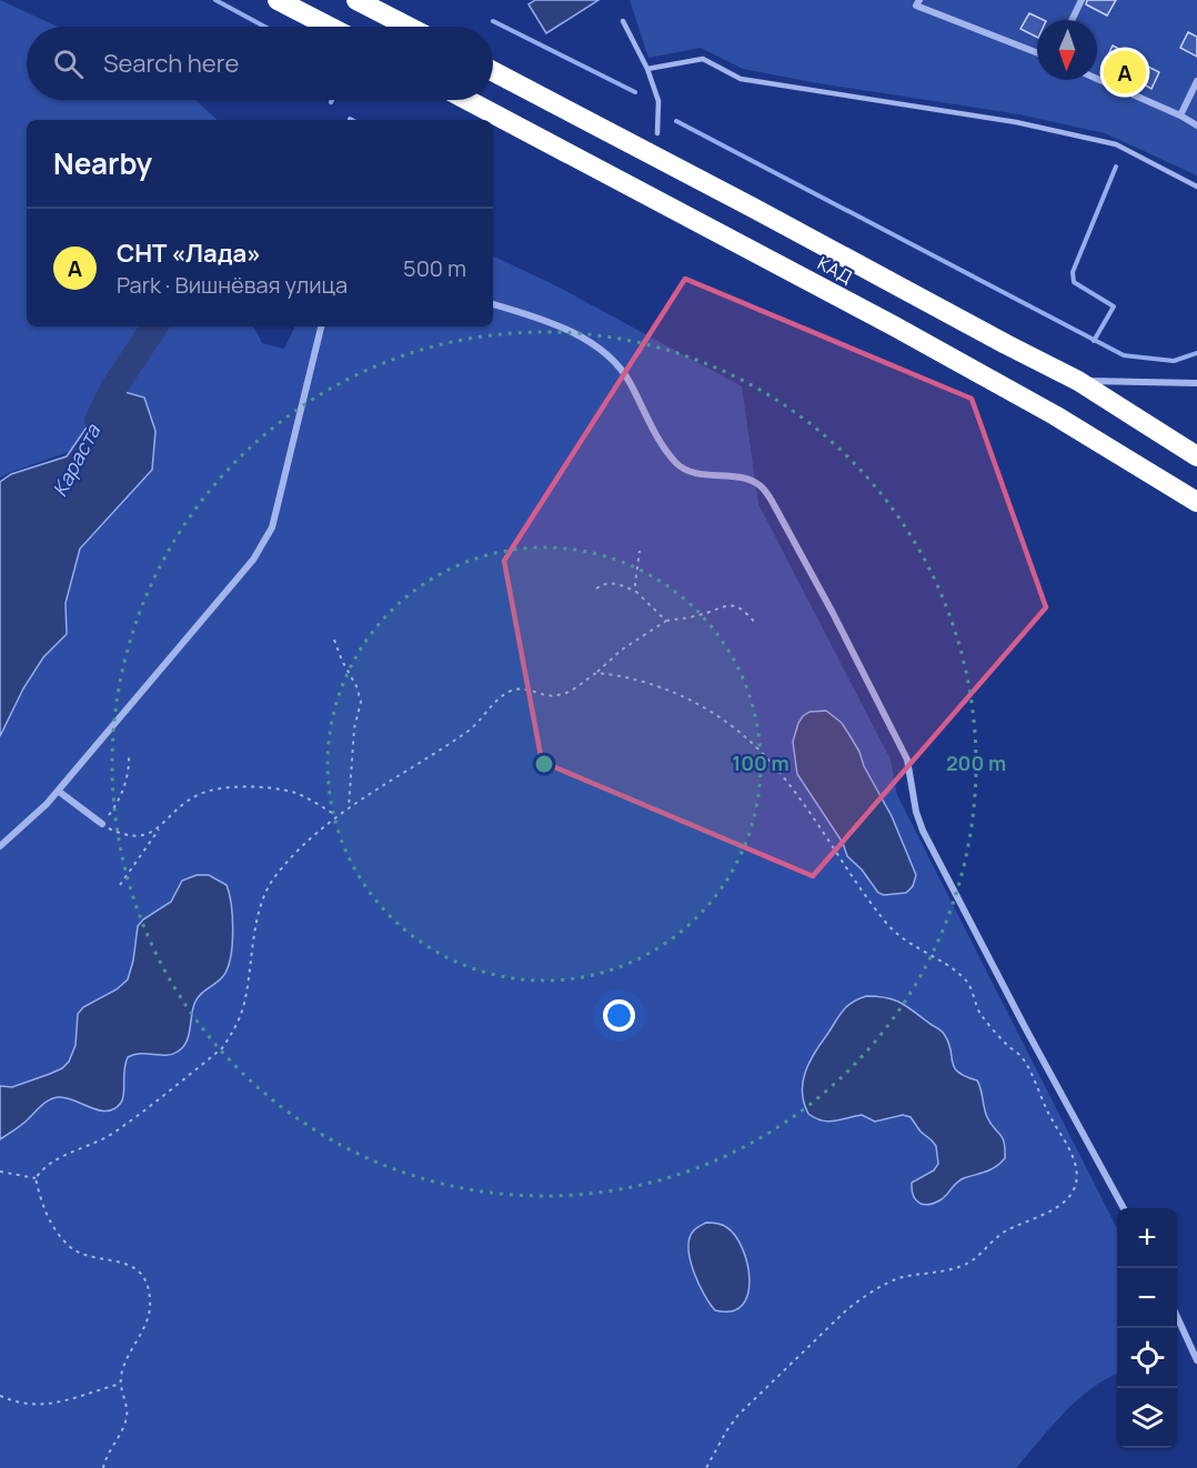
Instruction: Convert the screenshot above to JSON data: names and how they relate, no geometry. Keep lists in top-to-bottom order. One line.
{"streets":{"highway":["КАД"]},"water":["Караста"],"north":"bottom","page":{"search":"Search here","pins":"A","heading":"Nearby","list":[{"mark":"A","name":"СНТ «Лада»","note":"Park · Вишнёвая улица","value":"500 m"}],"map_buttons":["+","−"]},"rings":["100 m","200 m"]}
